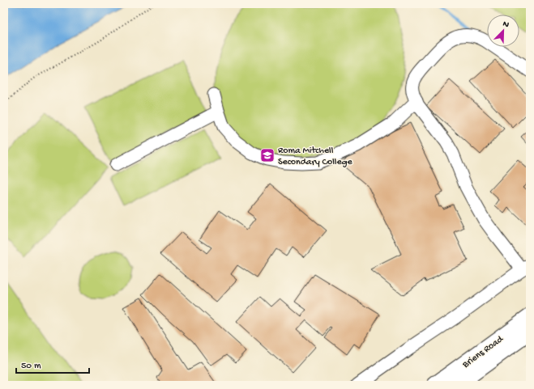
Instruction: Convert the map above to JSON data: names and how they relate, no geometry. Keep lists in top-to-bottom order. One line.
{"streets":{"main road":["Briens Road"]},"places":{"school or university":["Roma Mitchell Secondary College"]},"scale_bar":"50 m","north":"top right"}
